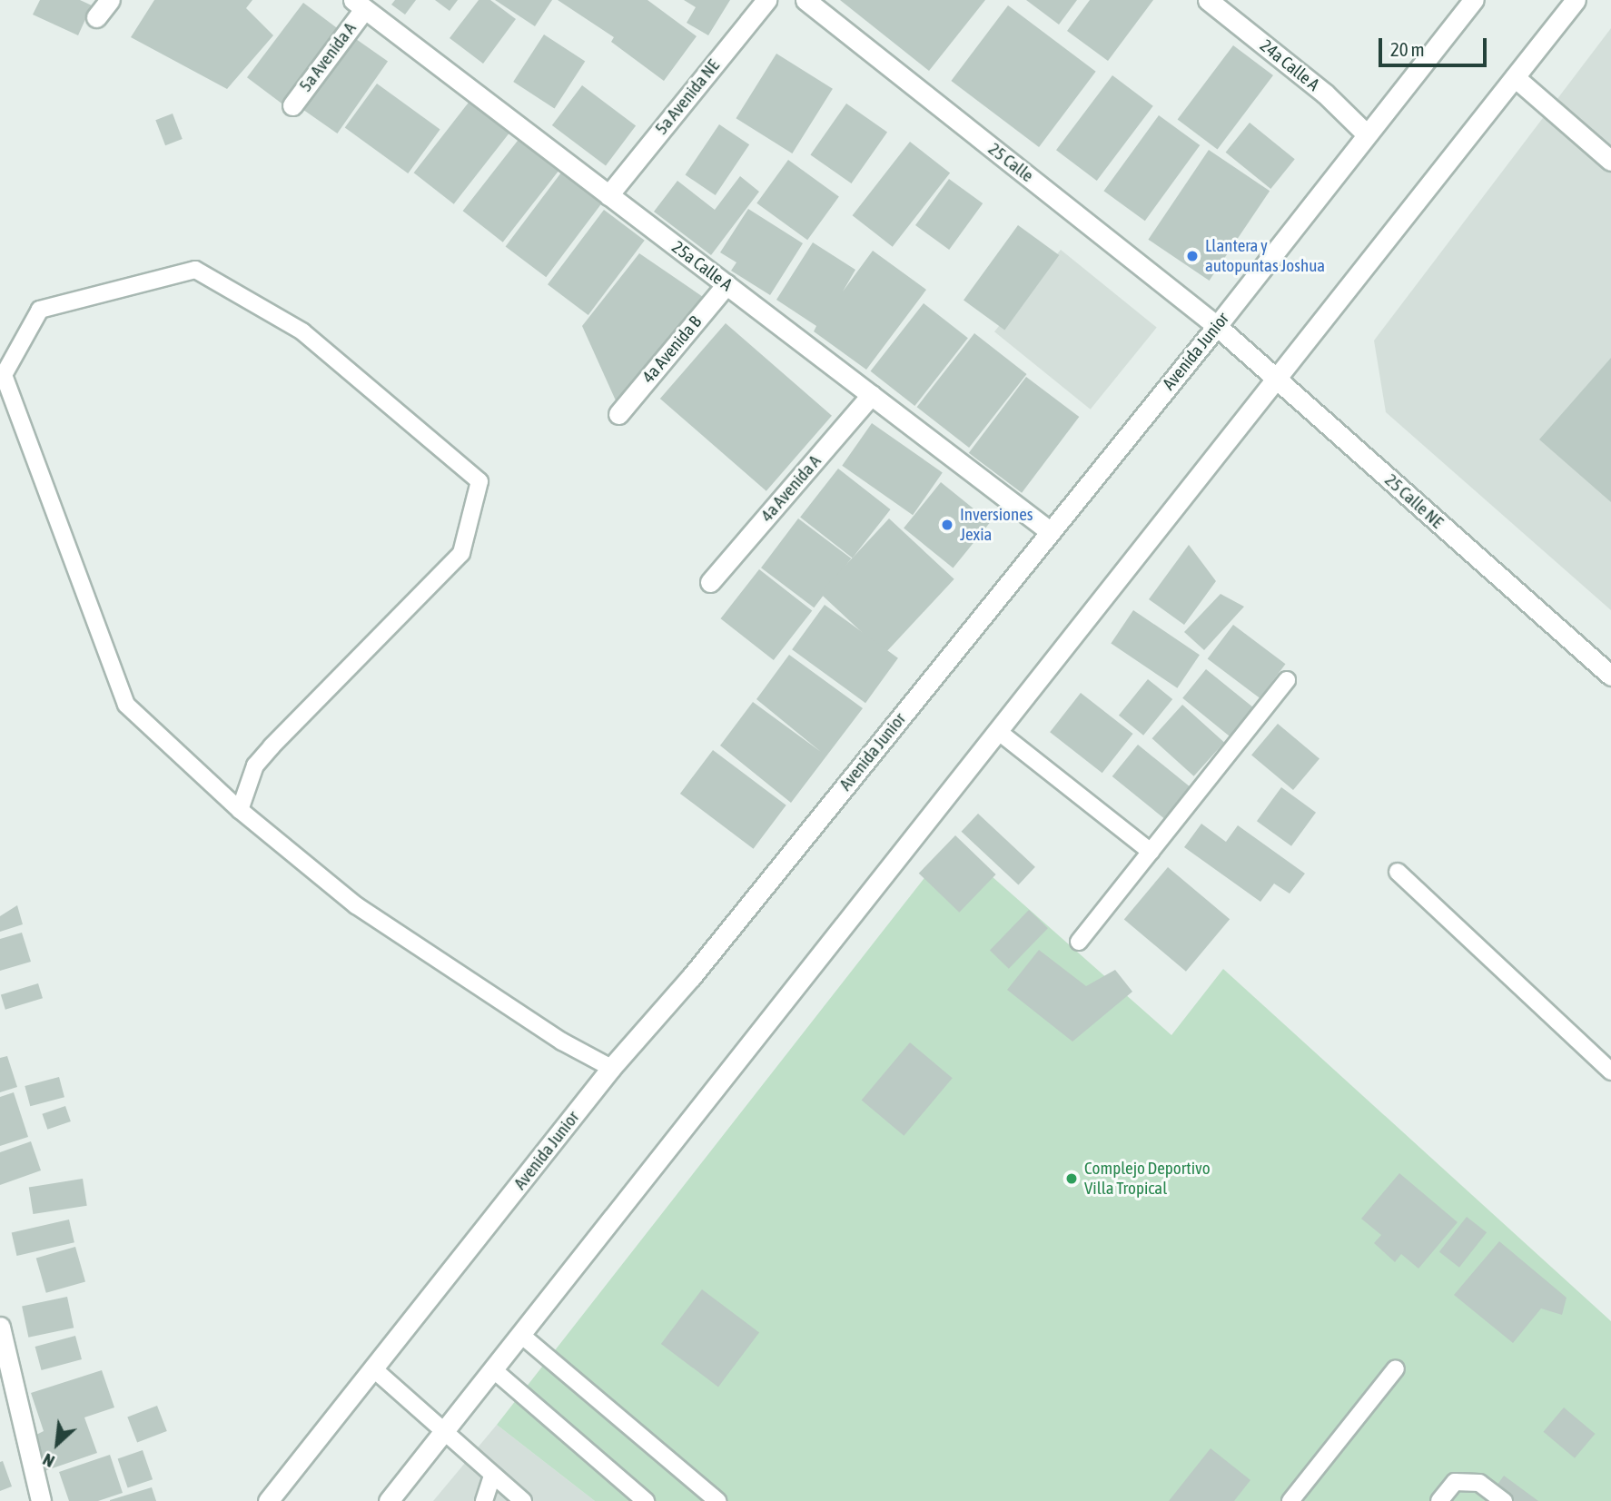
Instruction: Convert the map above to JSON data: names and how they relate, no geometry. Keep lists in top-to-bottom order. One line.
{"streets":{"main road":["5a Avenida A","24a Calle A","5a Avenida NE","25 Calle","25a Calle A","4a Avenida B","Avenida Junior","4a Avenida A","25 Calle NE"]},"crossings":[["5a Avenida A","25a Calle A"],["24a Calle A","Avenida Junior"],["5a Avenida NE","25a Calle A"],["25 Calle","Avenida Junior"],["25 Calle","25 Calle NE"],["25a Calle A","4a Avenida B"],["25a Calle A","Avenida Junior"],["25a Calle A","4a Avenida A"],["Avenida Junior","25 Calle NE"]],"places":["Llantera y autopuntas Joshua","Inversiones Jexia","Complejo Deportivo Villa Tropical"],"scale_bar":"20 m","north":"bottom left"}
